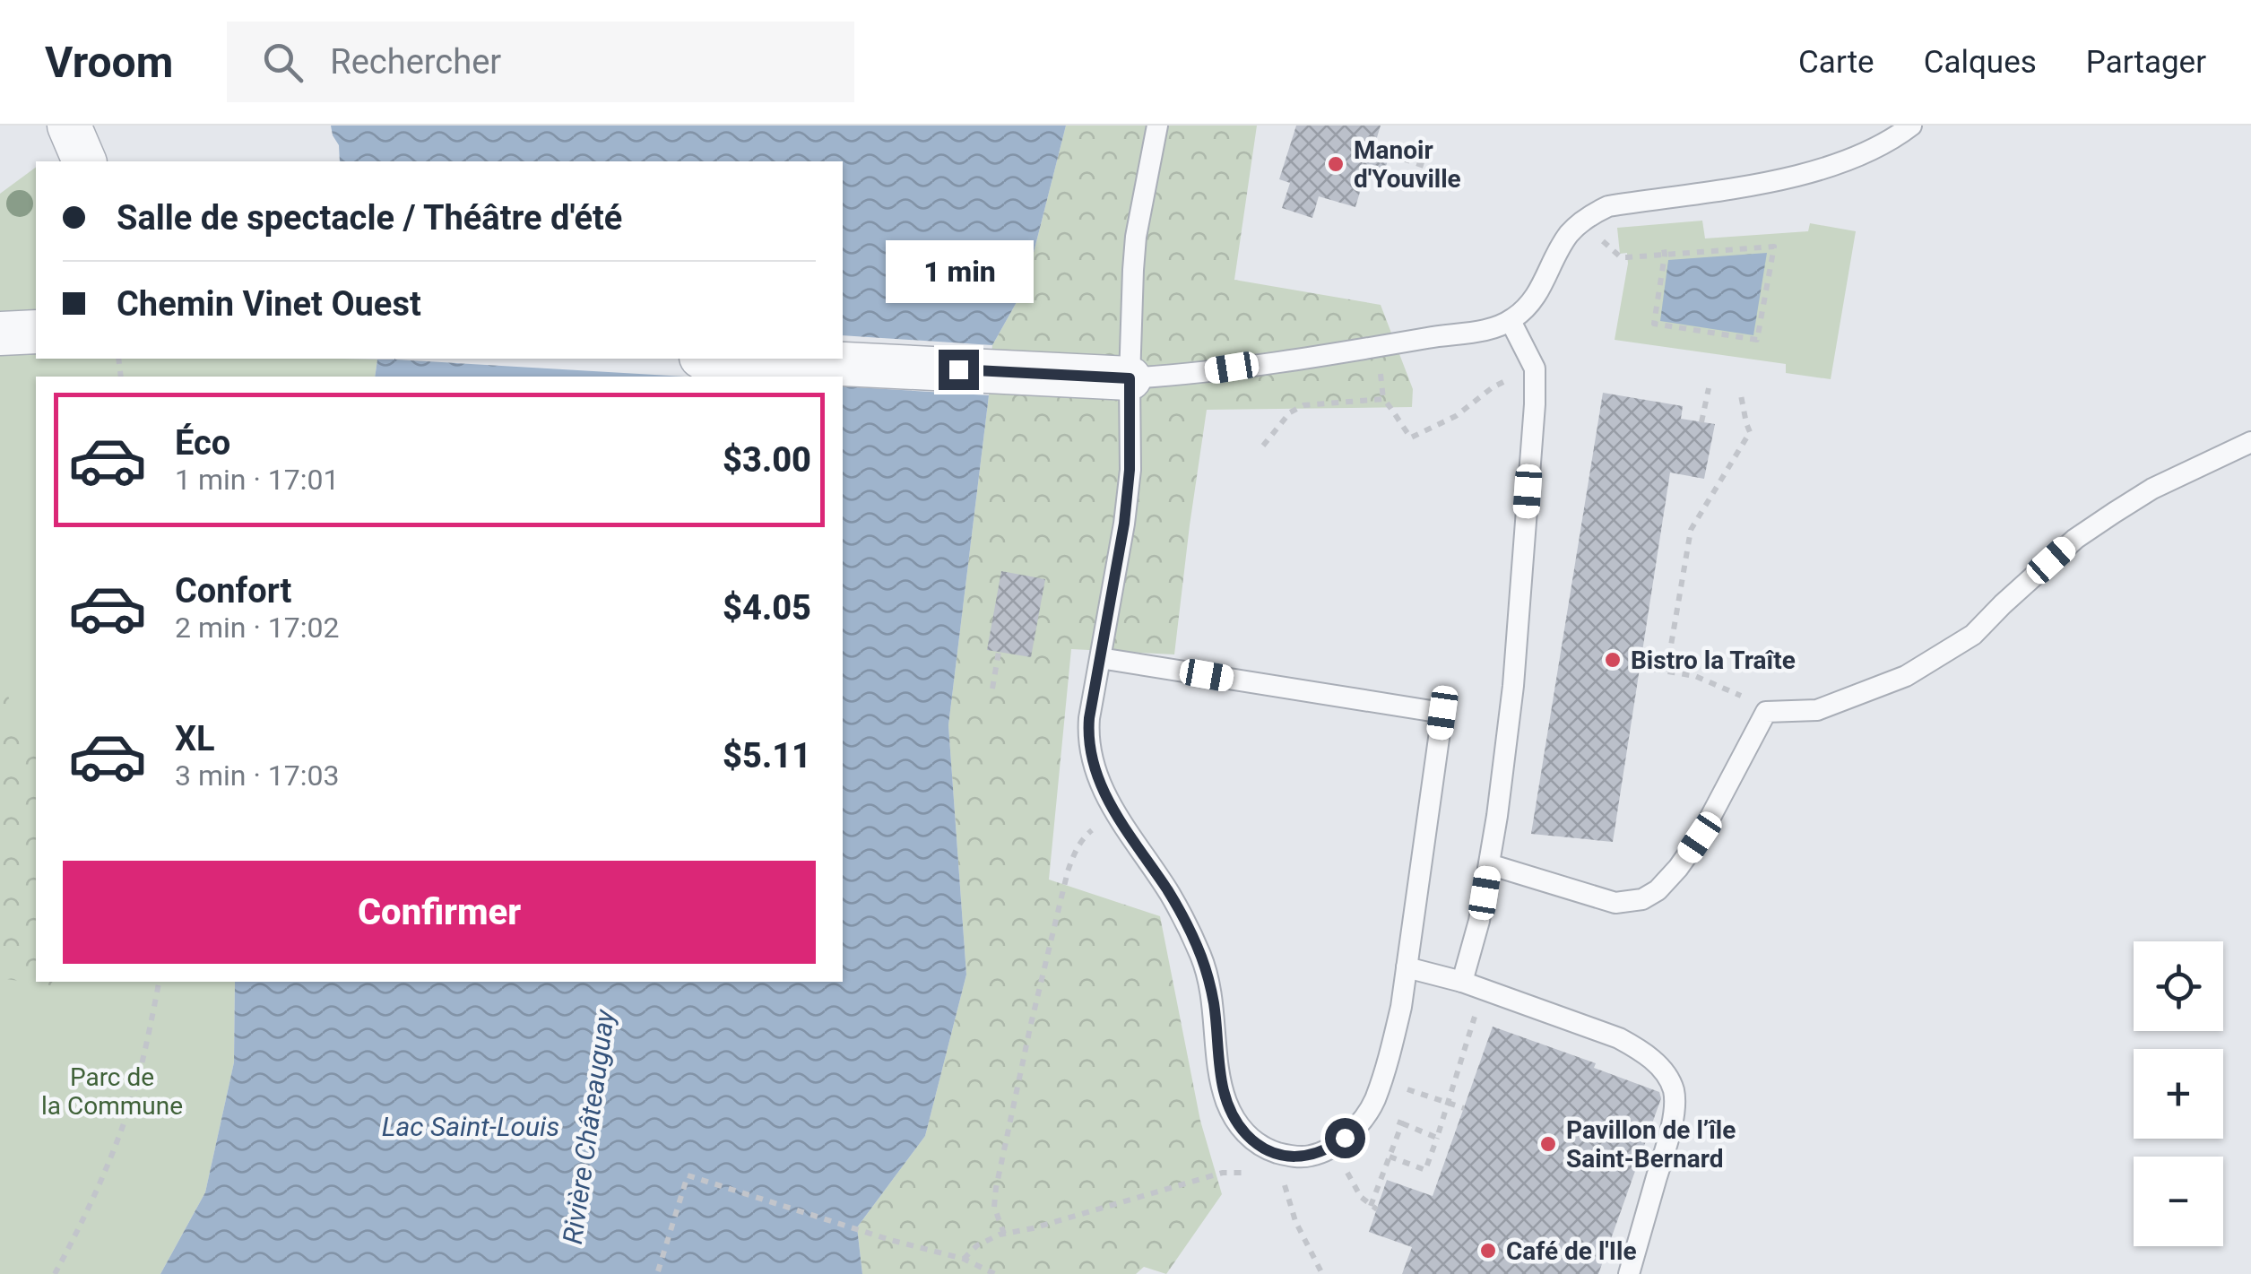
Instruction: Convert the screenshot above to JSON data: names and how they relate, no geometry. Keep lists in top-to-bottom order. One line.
{"water":["Lac Saint-Louis","Rivière Châteauguay"],"parks":["Parc de la Commune"],"places":["Manoir d'Youville","Bistro la Traîte","Pavillon de l’île Saint-Bernard","Café de l'Ile"],"page":{"header":"Vroom","search":"Rechercher","nav":["Carte","Calques","Partager"],"banner":["Salle de spectacle / Théâtre d'été","Chemin Vinet Ouest"],"bubble":"1 min","list":[{"name":"Éco","note":"1 min · 17:01","value":"$3.00"},{"name":"Confort","note":"2 min · 17:02","value":"$4.05"},{"name":"XL","note":"3 min · 17:03","value":"$5.11"}],"buttons":"Confirmer","map_buttons":["+","−"]}}
